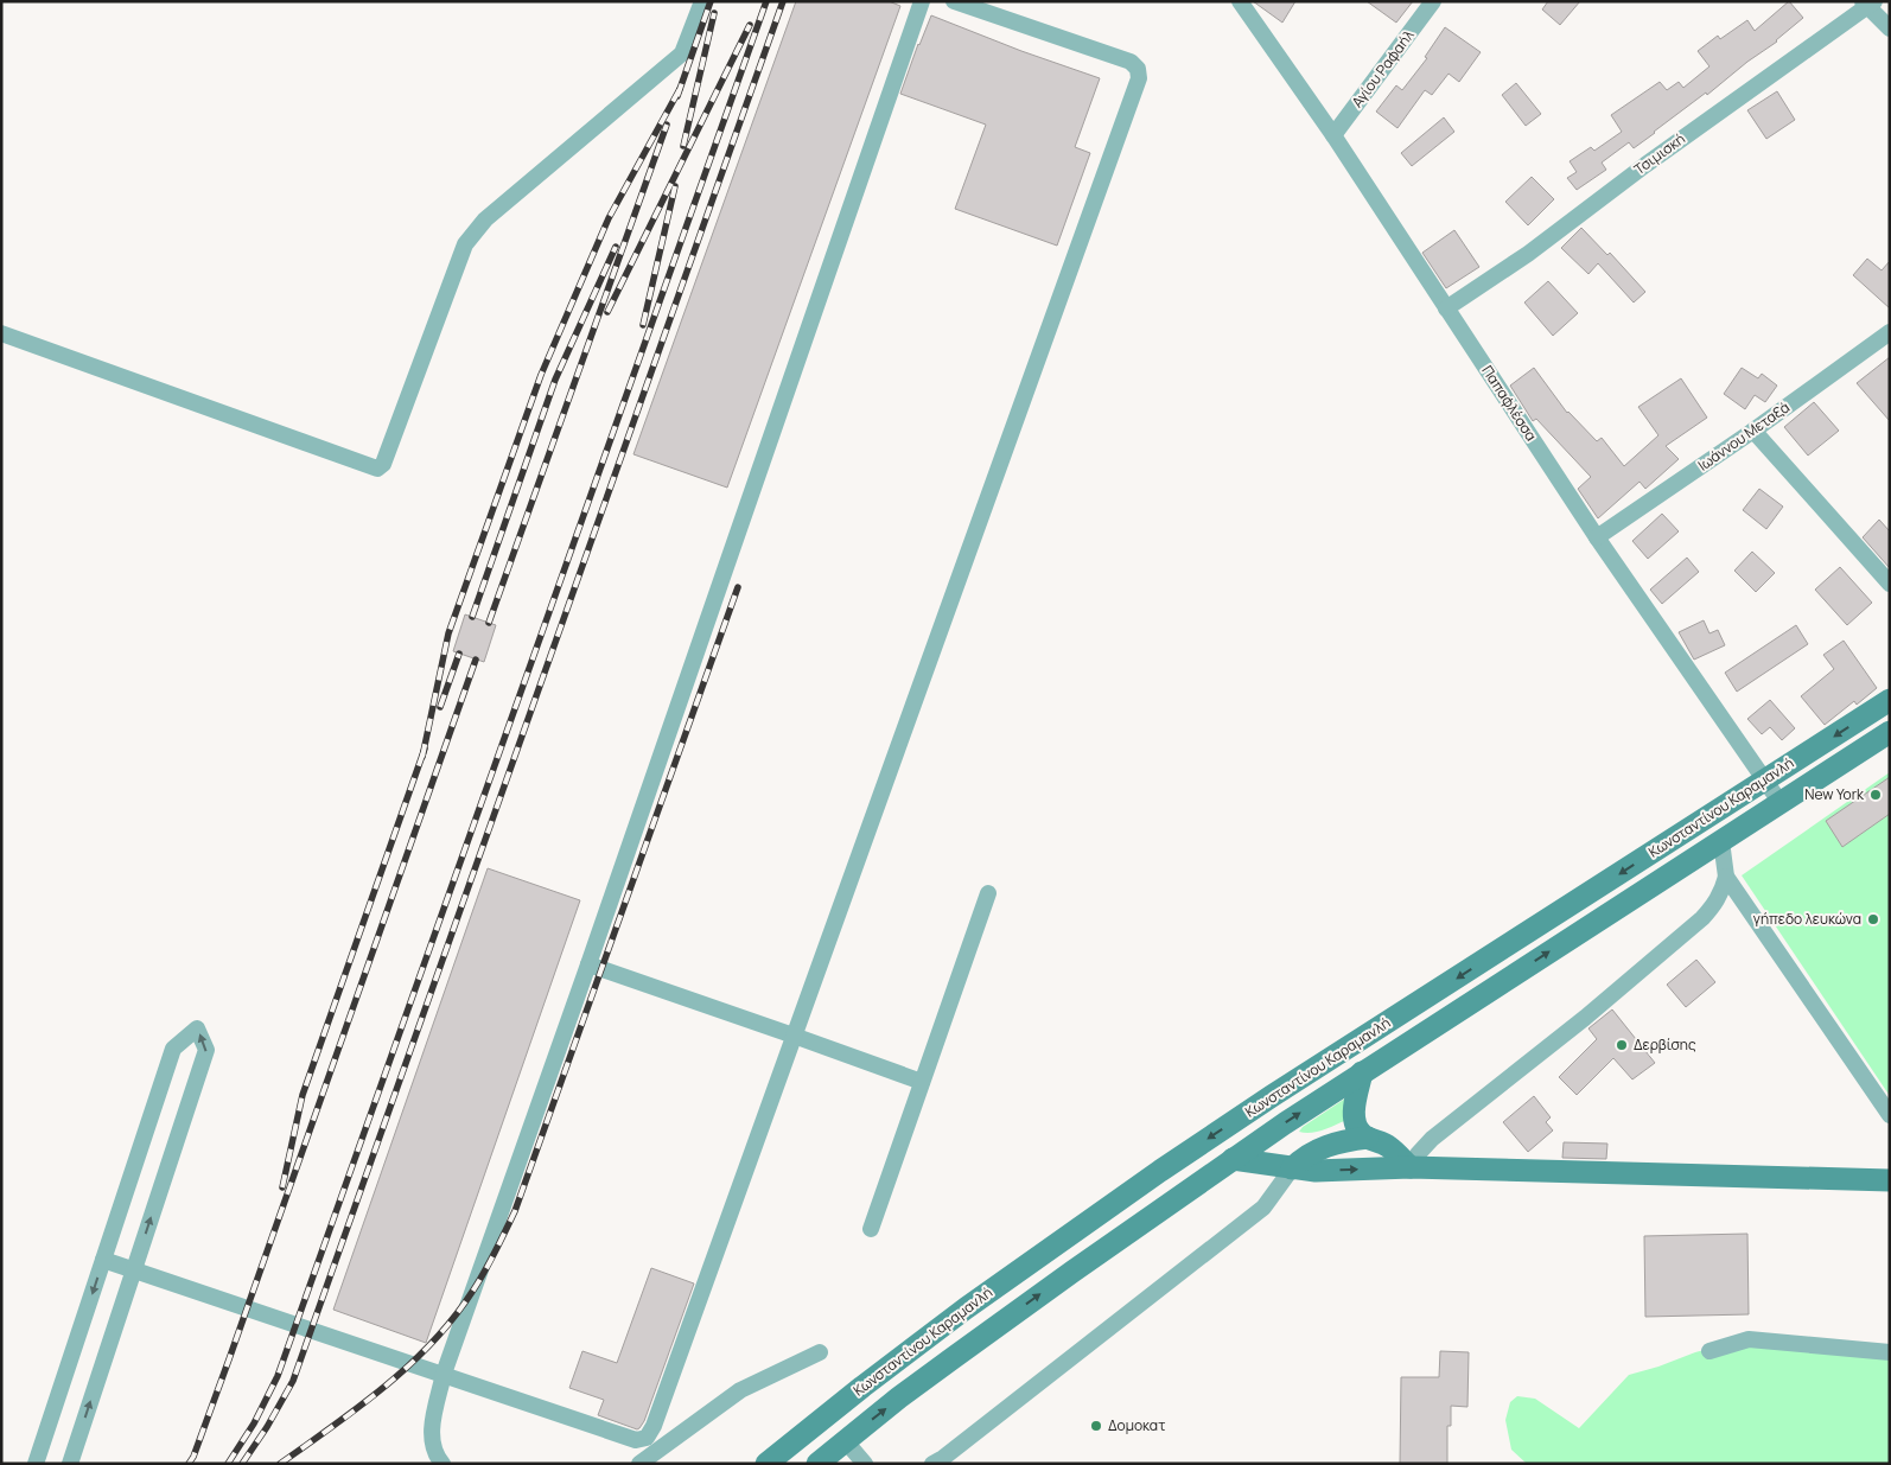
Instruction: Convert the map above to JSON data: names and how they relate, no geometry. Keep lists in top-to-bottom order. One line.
{"streets":{"main road":["Κωνσταντίνου Καραμανλή"],"street":["Αγίου Ραφαήλ","Τσιμισκή","Παπαφλέσσα","Ιωάννου Μεταξά"]},"crossings":[["Αγίου Ραφαήλ","Παπαφλέσσα"],["Τσιμισκή","Παπαφλέσσα"],["Παπαφλέσσα","Ιωάννου Μεταξά"],["Παπαφλέσσα","Κωνσταντίνου Καραμανλή"]],"places":["New York","γήπεδο λευκώνα","Δερβίσης","Δομοκατ"]}
